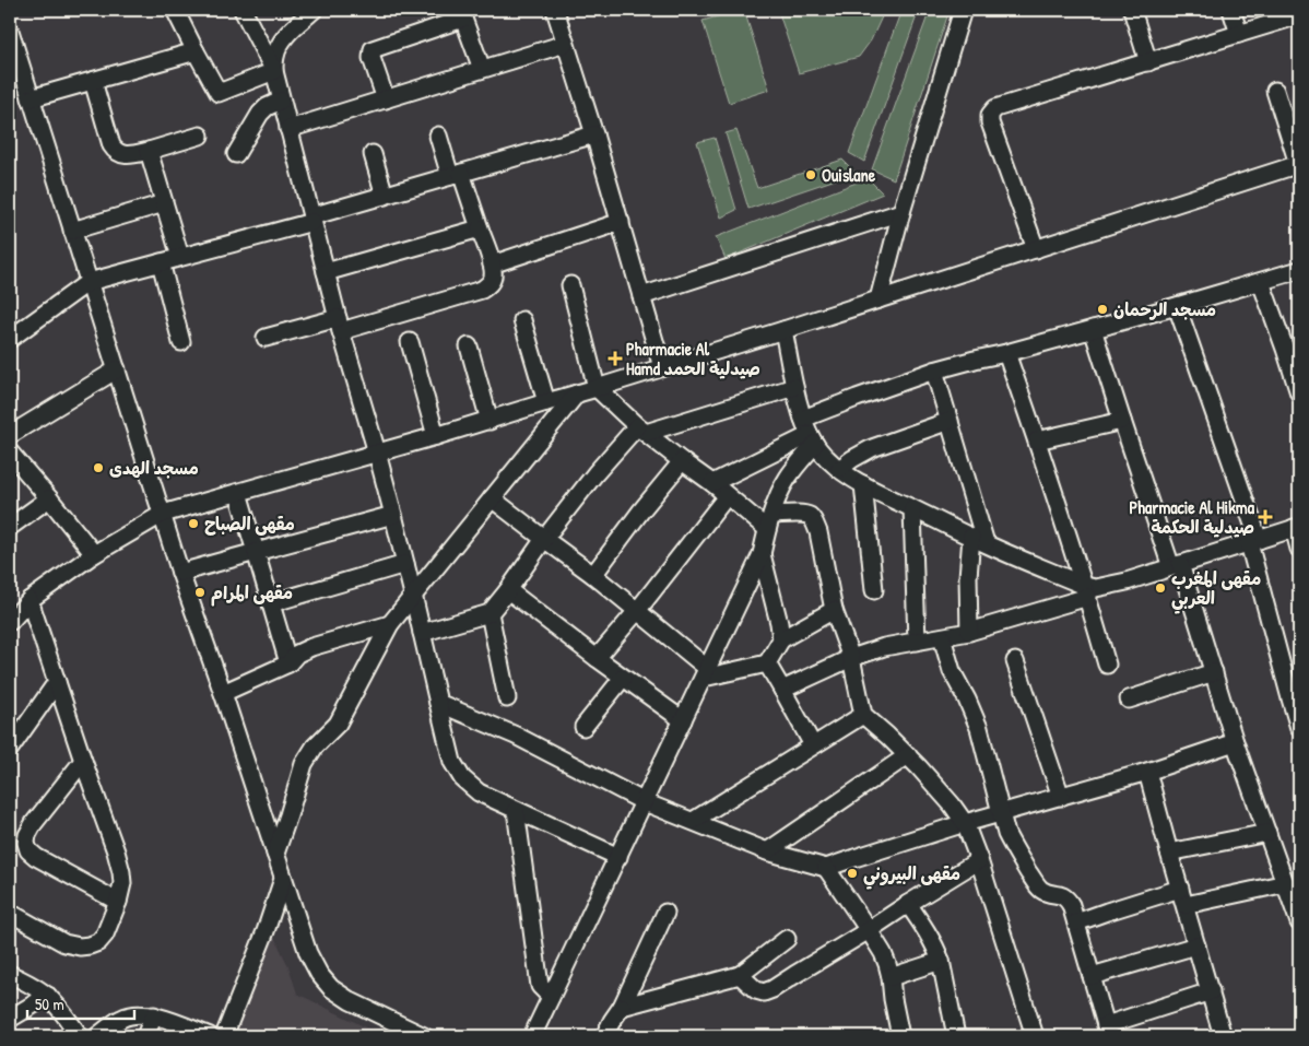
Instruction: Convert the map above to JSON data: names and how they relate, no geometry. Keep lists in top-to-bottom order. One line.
{"places":{"other":["Ouislane","مسجد الرحمان","مسجد الهدى","مقهى الصباح","مقهى المغرب العربي","مقهى المرام","مقهى البيروني"],"health":["Pharmacie Al Hamd صيدلية الحمد","Pharmacie Al Hikma صيدلية الحكمة"]},"scale_bar":"50 m"}
